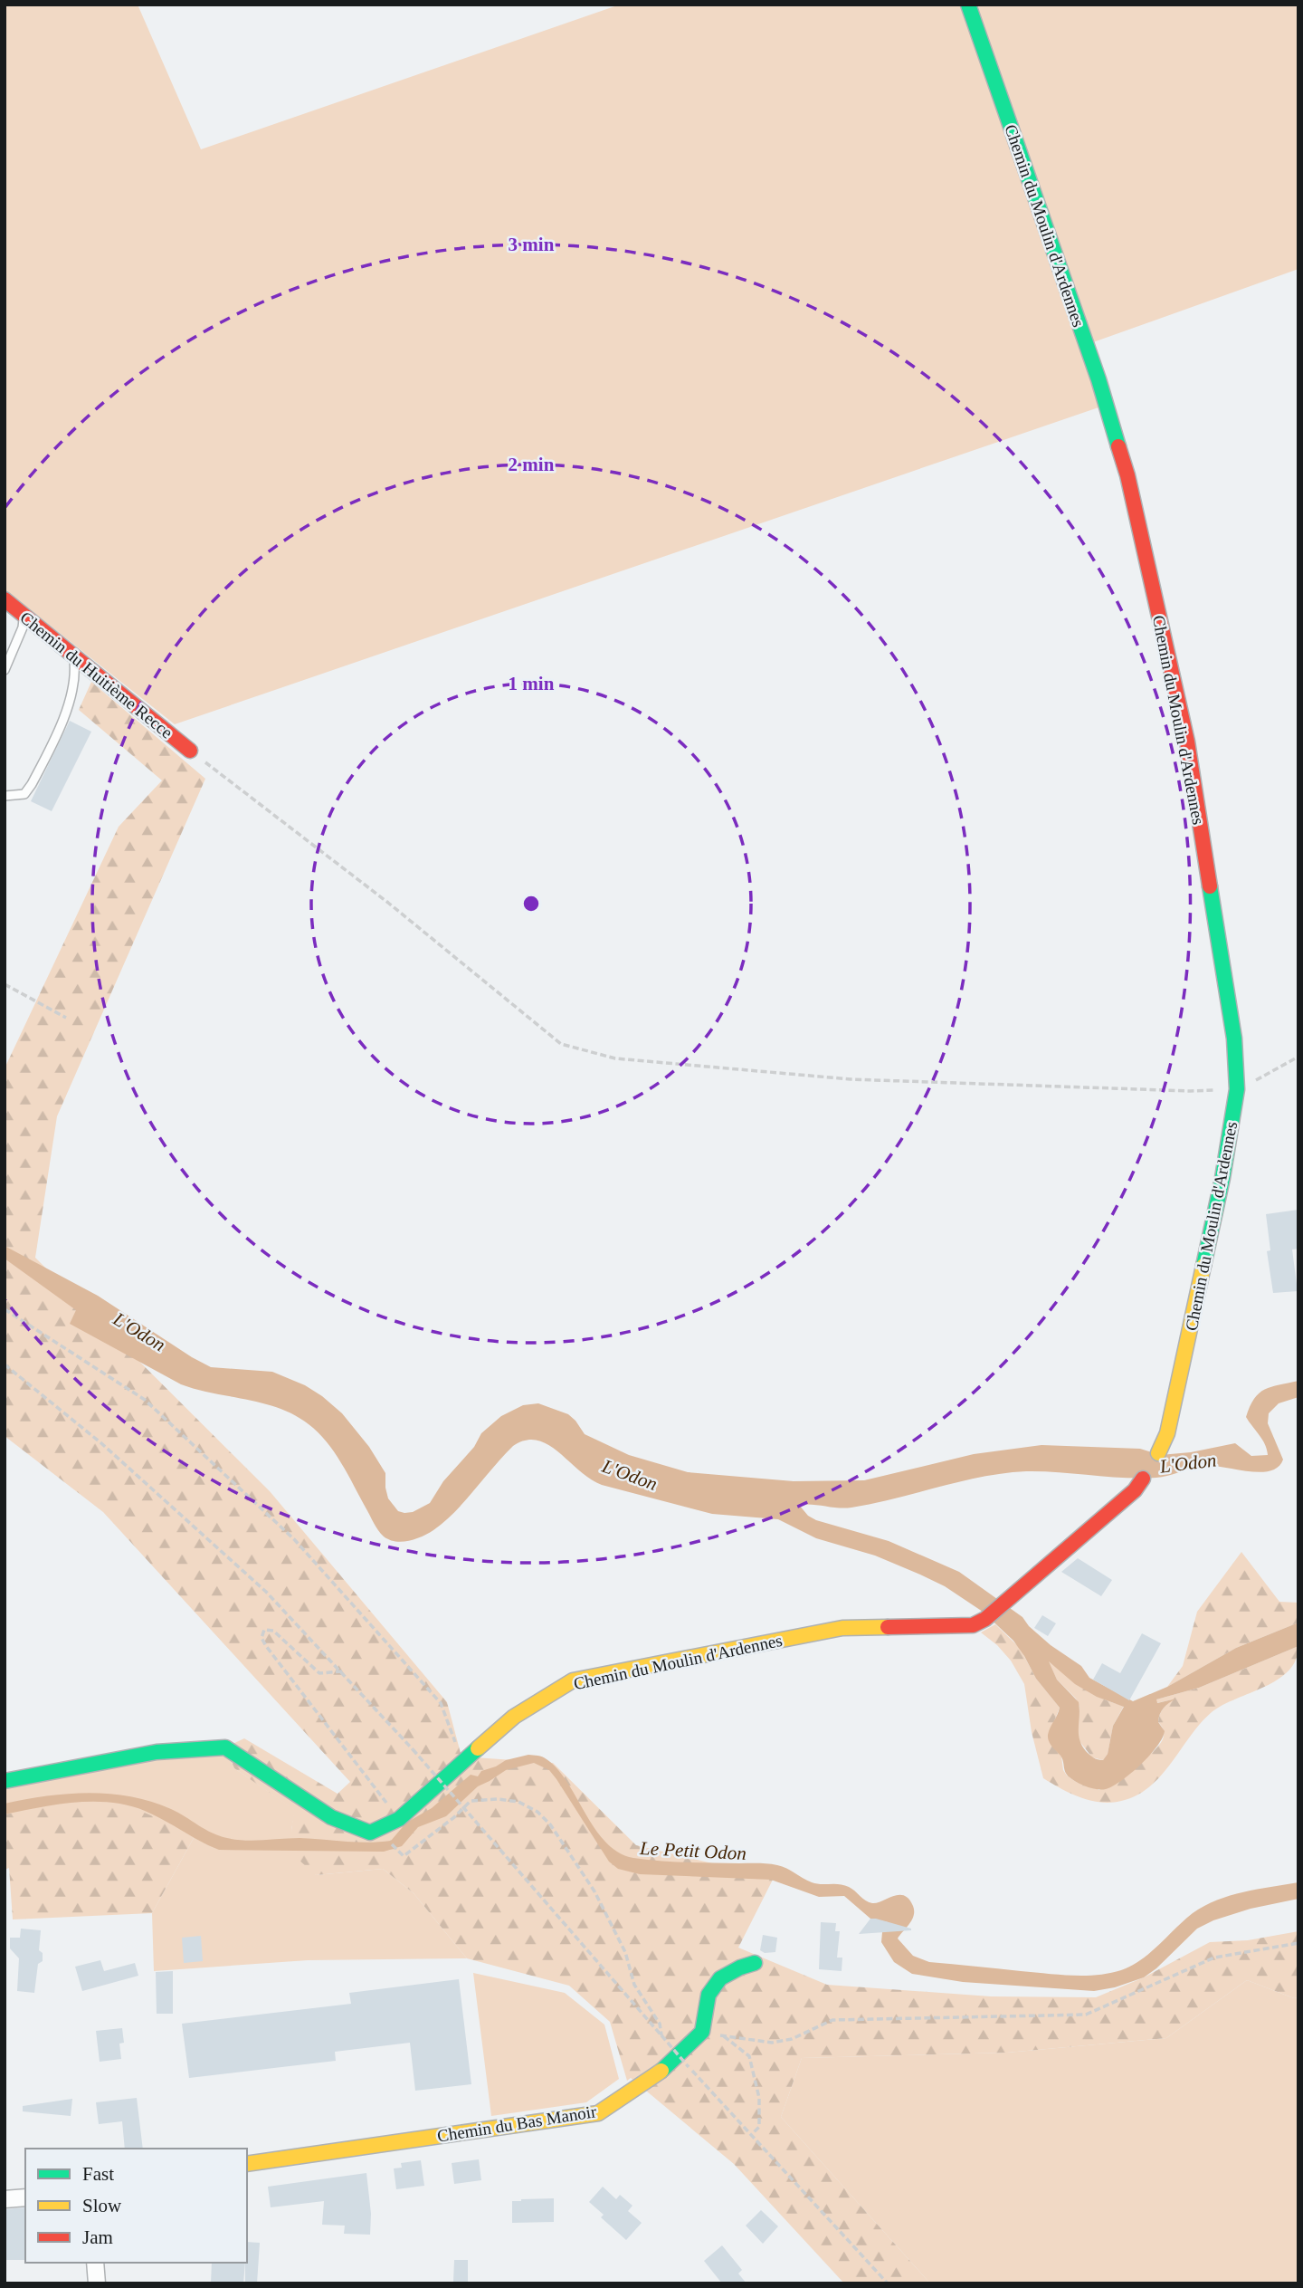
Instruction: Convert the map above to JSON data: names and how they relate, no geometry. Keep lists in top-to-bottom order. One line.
{"streets":{"street":["Chemin du Moulin d'Ardennes","Chemin du Huitième Recce","Chemin du Bas Manoir"]},"water":["L'Odon","Le Petit Odon"],"legend":["Fast","Slow","Jam"],"rings":["3 min","2 min","1 min"]}
